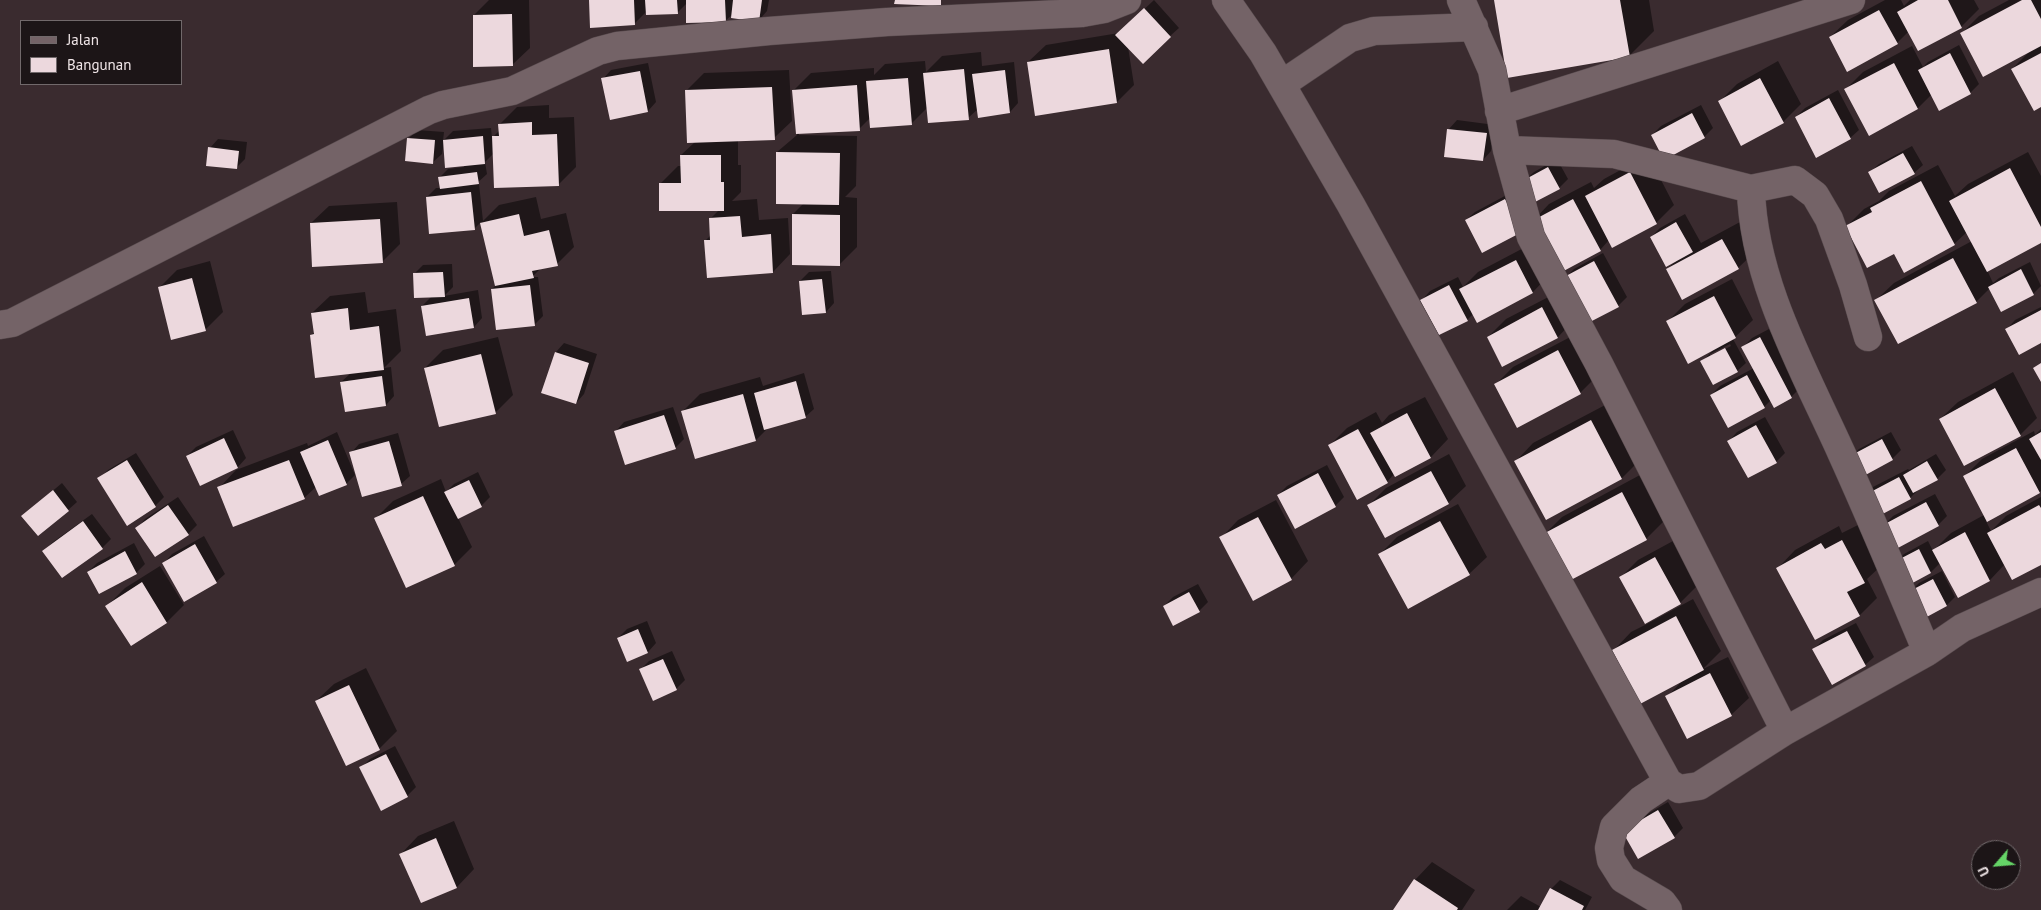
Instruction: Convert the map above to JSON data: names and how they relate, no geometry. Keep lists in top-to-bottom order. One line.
{"legend":["Jalan","Bangunan"],"north":"bottom left"}
